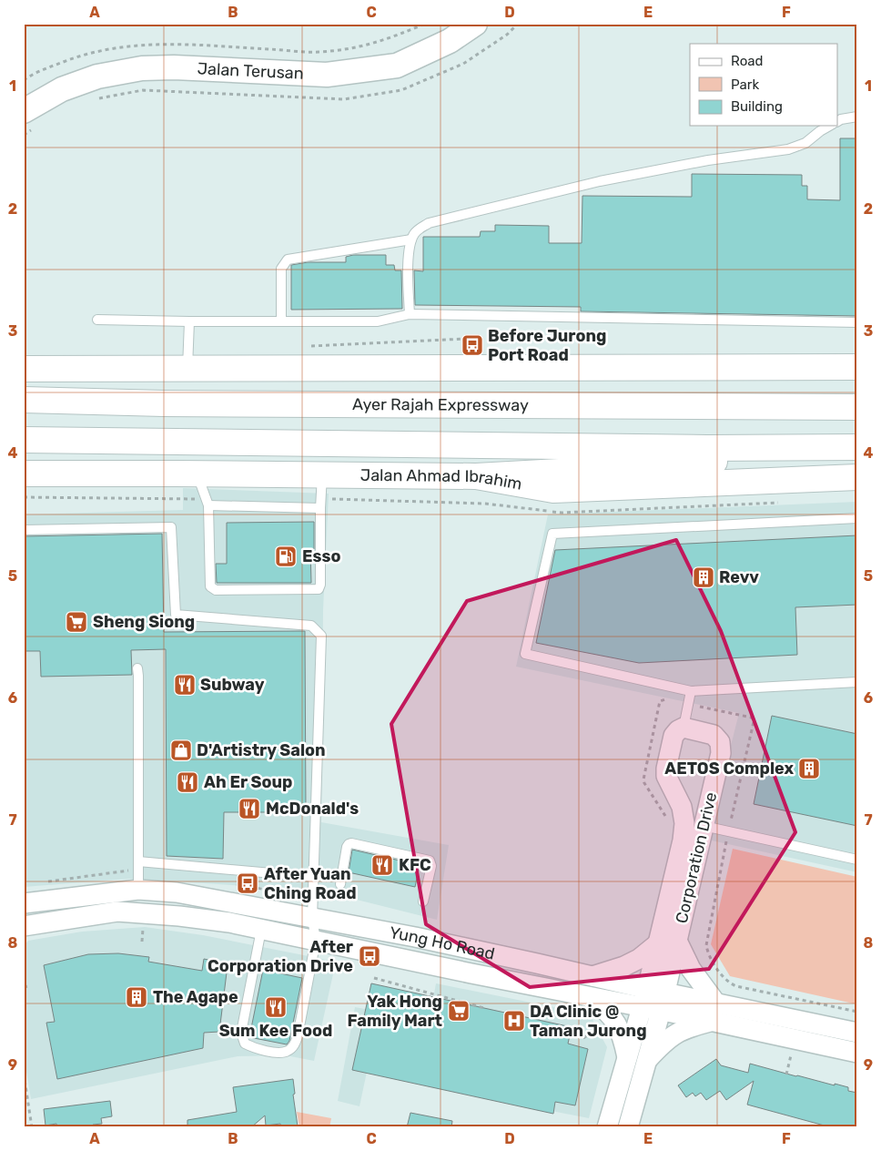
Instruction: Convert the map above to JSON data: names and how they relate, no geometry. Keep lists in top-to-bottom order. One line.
{"streets":{"main road":["Ayer Rajah Expressway","Jalan Ahmad Ibrahim"],"street":["Jalan Terusan","Corporation Drive","Yung Ho Road"]},"crossings":[["Corporation Drive","Yung Ho Road"]],"places":{"bus stop":["Before Jurong Port Road","After Yuan Ching Road","After Corporation Drive"],"fuel station":["Esso"],"building":["Revv","AETOS Complex","The Agape"],"supermarket":["Sheng Siong","Yak Hong Family Mart"],"restaurant":["Subway","Ah Er Soup","McDonald's","KFC","Sum Kee Food"],"shop":["D'Artistry Salon"],"hospital":["DA Clinic @ Taman Jurong"]},"legend":["Road","Park","Building"],"grid":{"columns":["A","B","C","D","E","F"],"rows":["1","2","3","4","5","6","7","8","9"]}}
